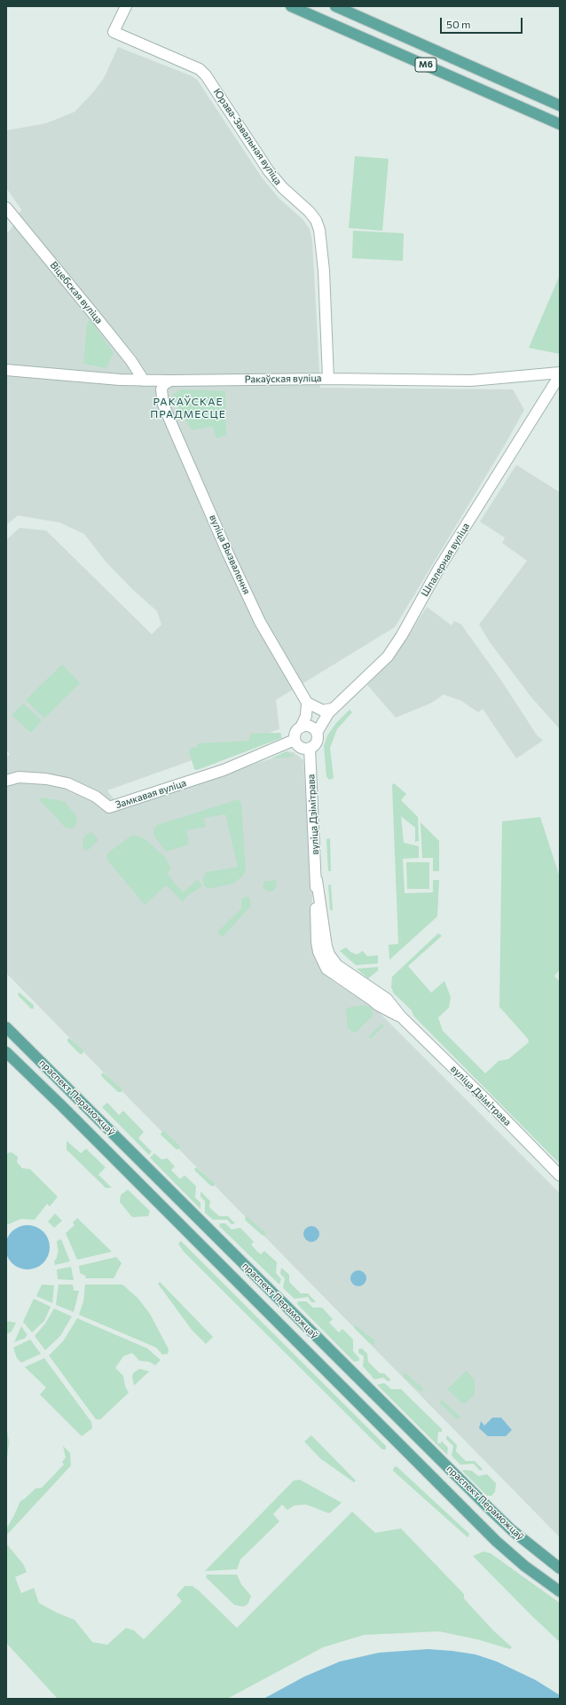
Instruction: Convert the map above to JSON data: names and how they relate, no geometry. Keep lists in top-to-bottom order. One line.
{"streets":{"main road":["М6","праспект Пераможцаў"],"street":["Юрава-Завальная вуліца","Віцебская вуліца","Ракаўская вуліца","вуліца Вызвалення","Шпалерная вуліца","Замкавая вуліца","вуліца Дзімітрава"]},"crossings":[["Юрава-Завальная вуліца","Ракаўская вуліца"],["Віцебская вуліца","Ракаўская вуліца"],["Ракаўская вуліца","вуліца Вызвалення"],["Ракаўская вуліца","Шпалерная вуліца"],["Шпалерная вуліца","Замкавая вуліца"],["Шпалерная вуліца","вуліца Дзімітрава"],["Замкавая вуліца","вуліца Дзімітрава"]],"districts":["РАКАЎСКАЕ ПРАДМЕСЦЕ"],"scale_bar":"50 m"}
